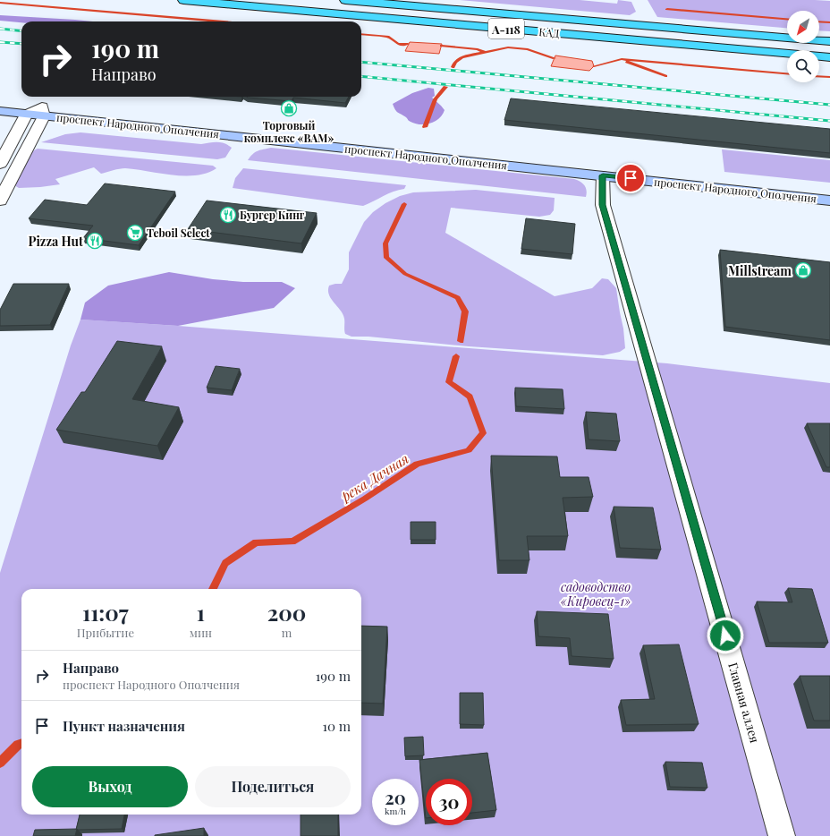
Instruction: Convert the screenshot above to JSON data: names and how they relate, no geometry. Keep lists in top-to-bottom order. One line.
{"streets":{"highway":["А-118","КАД"],"main road":["проспект Народного Ополчения"],"street":["Главная аллея"]},"crossings":[["проспект Народного Ополчения","Главная аллея"]],"water":["река Дачная"],"parks":["садоводство «Кировец-1»"],"places":{"shop":["Торговый комплекс «ВАМ»","Millstream"],"restaurant":["Бургер Кинг","Pizza Hut"],"supermarket":["Teboil Select"]},"north":"bottom left","page":{"turn":["190 m","Направо"],"eta":["11:07","Прибытие","1","мин","200","m"],"list":[{"name":"Направо","note":"проспект Народного Ополчения","value":"190 m"},{"name":"Пункт назначения","value":"10 m"}],"buttons":["Выход","Поделиться"],"speed":"20 km/h","limit":"30"}}
